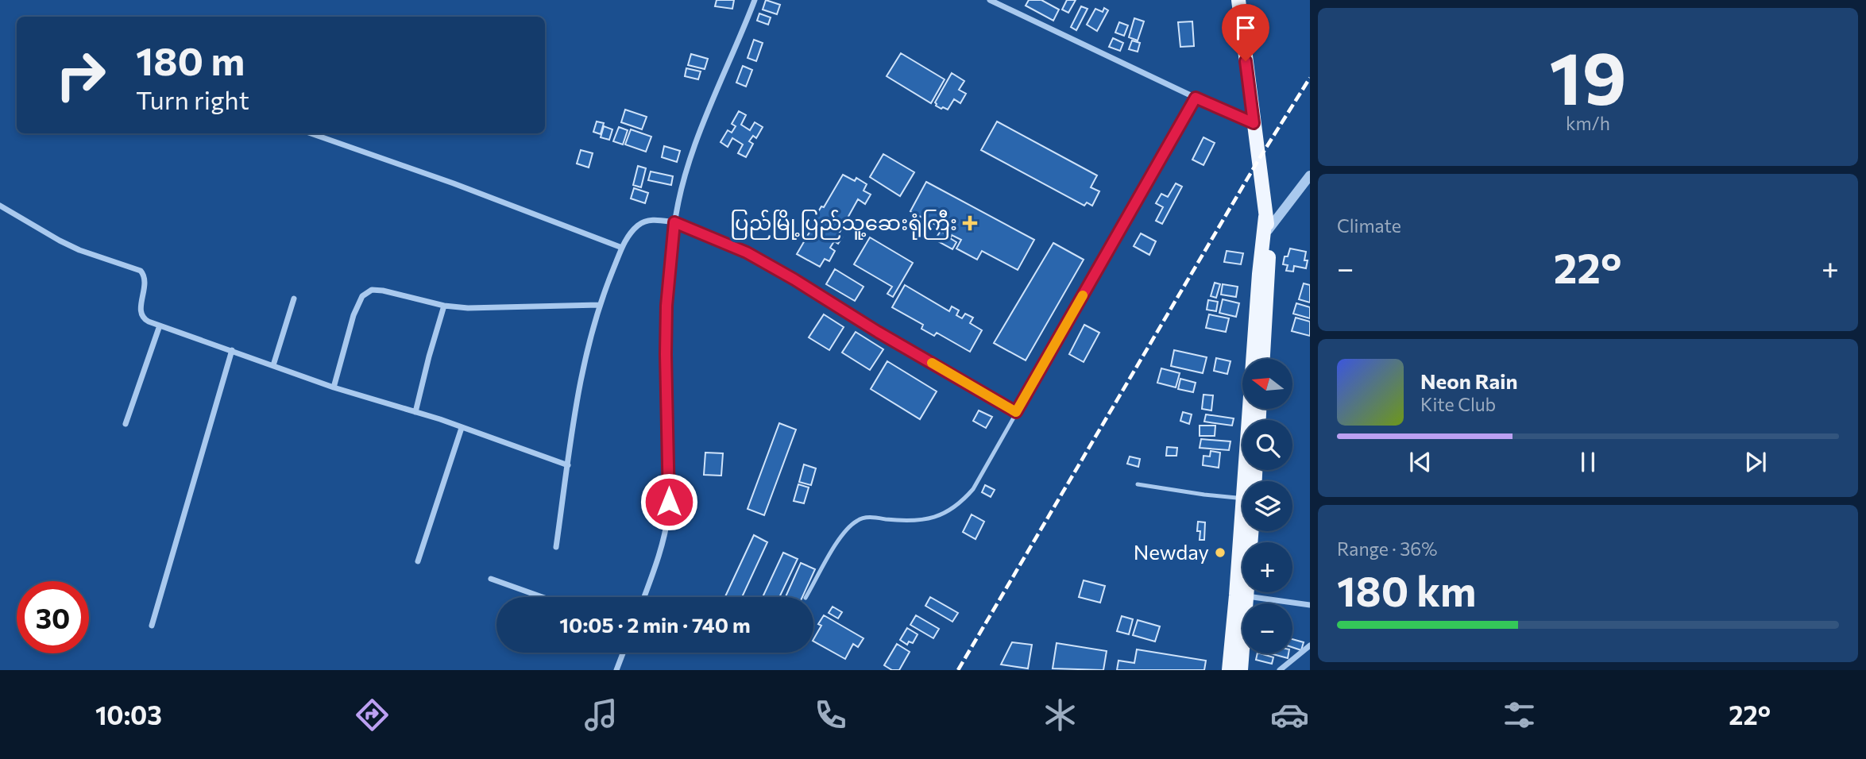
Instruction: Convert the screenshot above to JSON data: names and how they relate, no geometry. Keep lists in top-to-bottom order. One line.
{"places":{"health":["ပြည်မြို့ပြည်သူ့ဆေးရုံကြီး"],"other":["Newday"]},"north":"left","page":{"tile":[["19","km/h"],"Climate",["Range · 36%","180 km"]],"turn":["180 m","Turn right"],"heat":["−","22°","+"],"map_buttons":["+","−"],"song":["Neon Rain","Kite Club"],"limit":"30","trip":"10:05 · 2 min · 740 m","tabs":["10:03","22°"]}}
